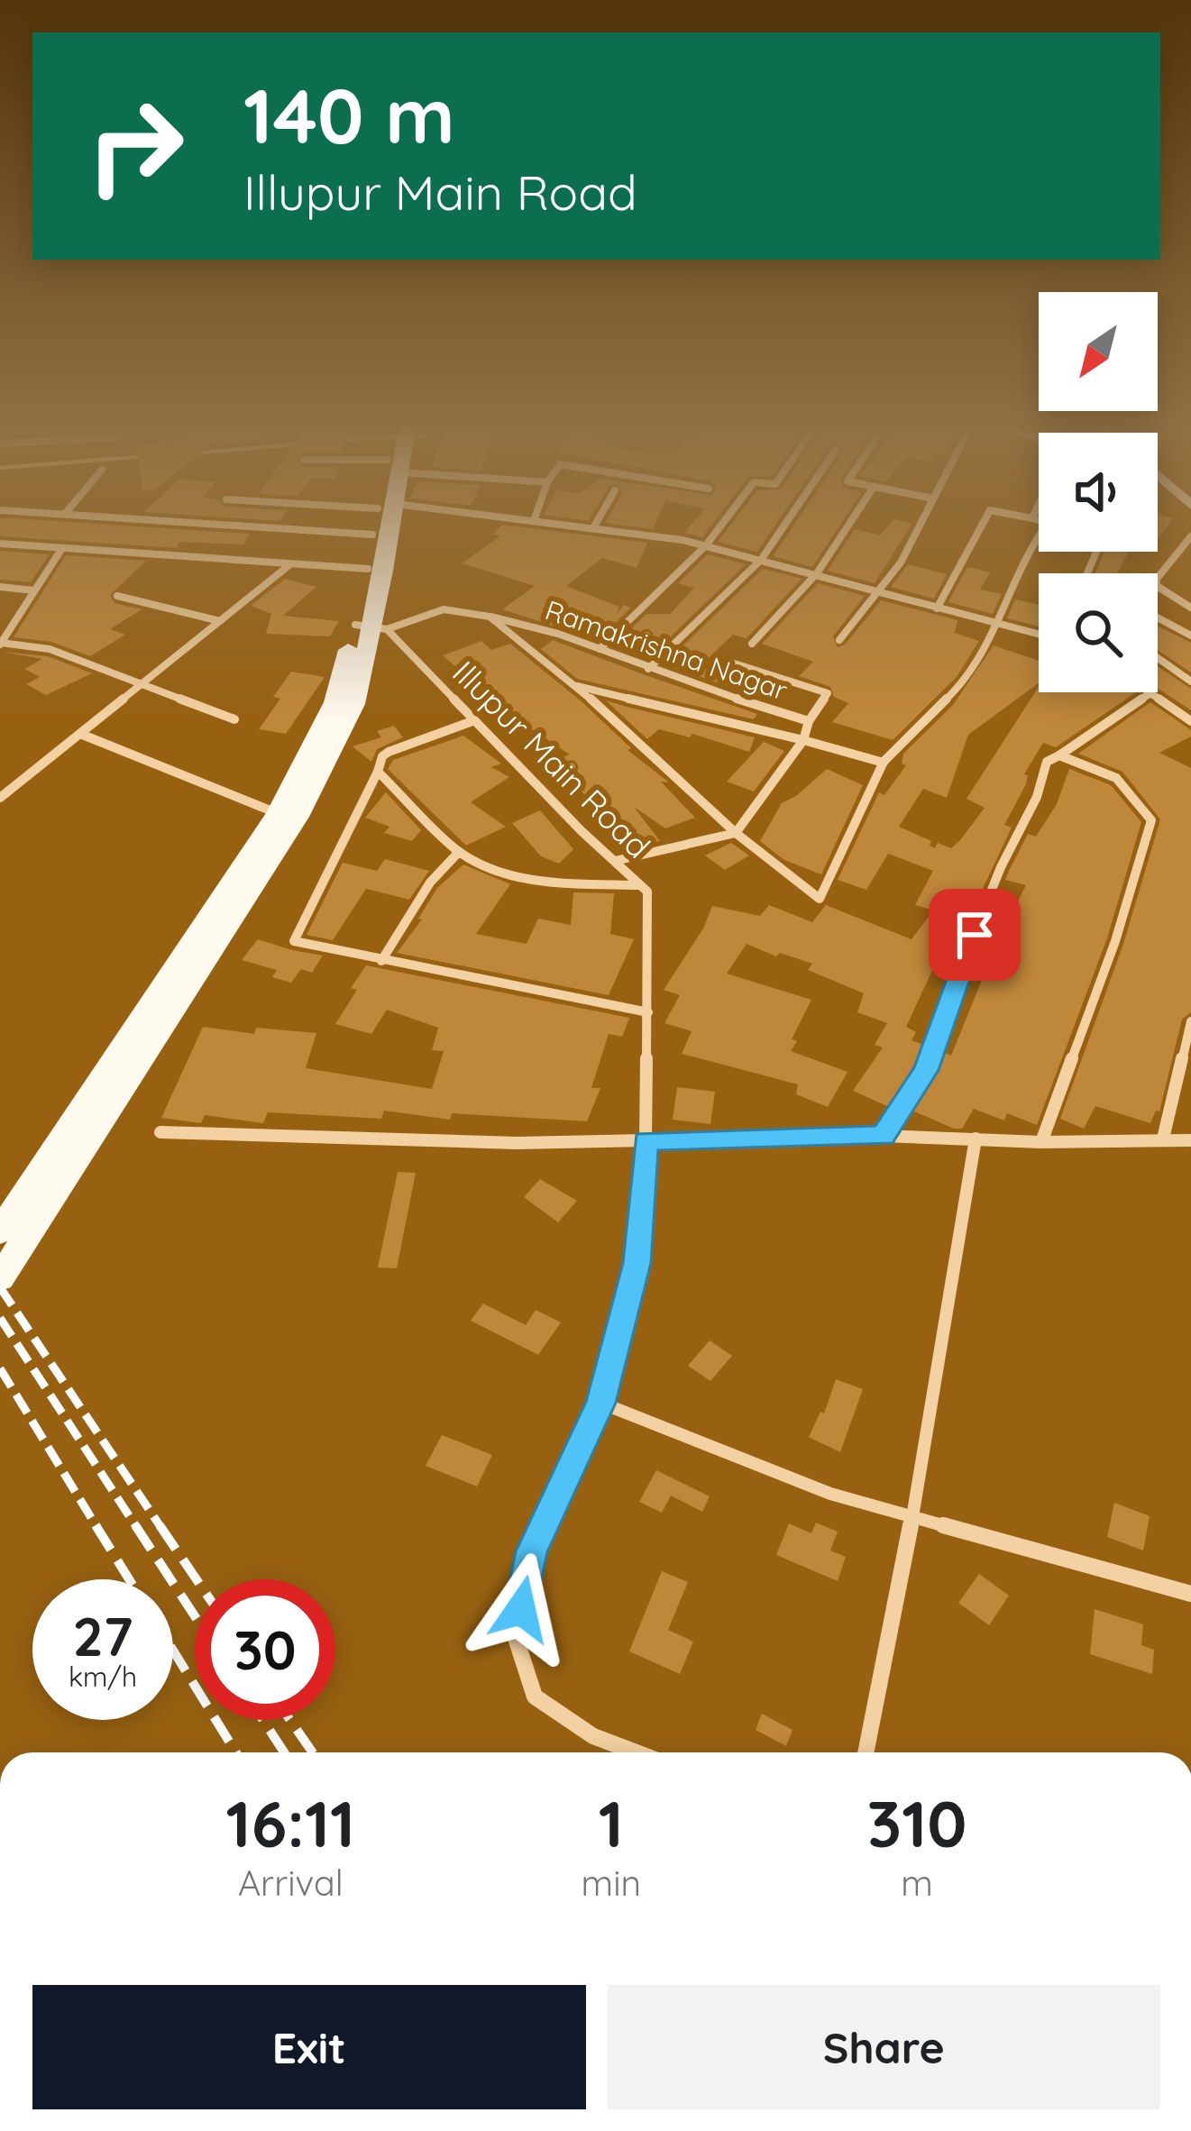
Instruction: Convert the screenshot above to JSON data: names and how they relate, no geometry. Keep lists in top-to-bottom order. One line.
{"streets":{"street":["Ramakrishna Nagar","Illupur Main Road"]},"crossings":[["Ramakrishna Nagar","Illupur Main Road"]],"north":"bottom left","page":{"turn":["140 m","Illupur Main Road"],"speed":"27 km/h","limit":"30","eta":["16:11","Arrival","1","min","310","m"],"buttons":["Exit","Share"]}}
